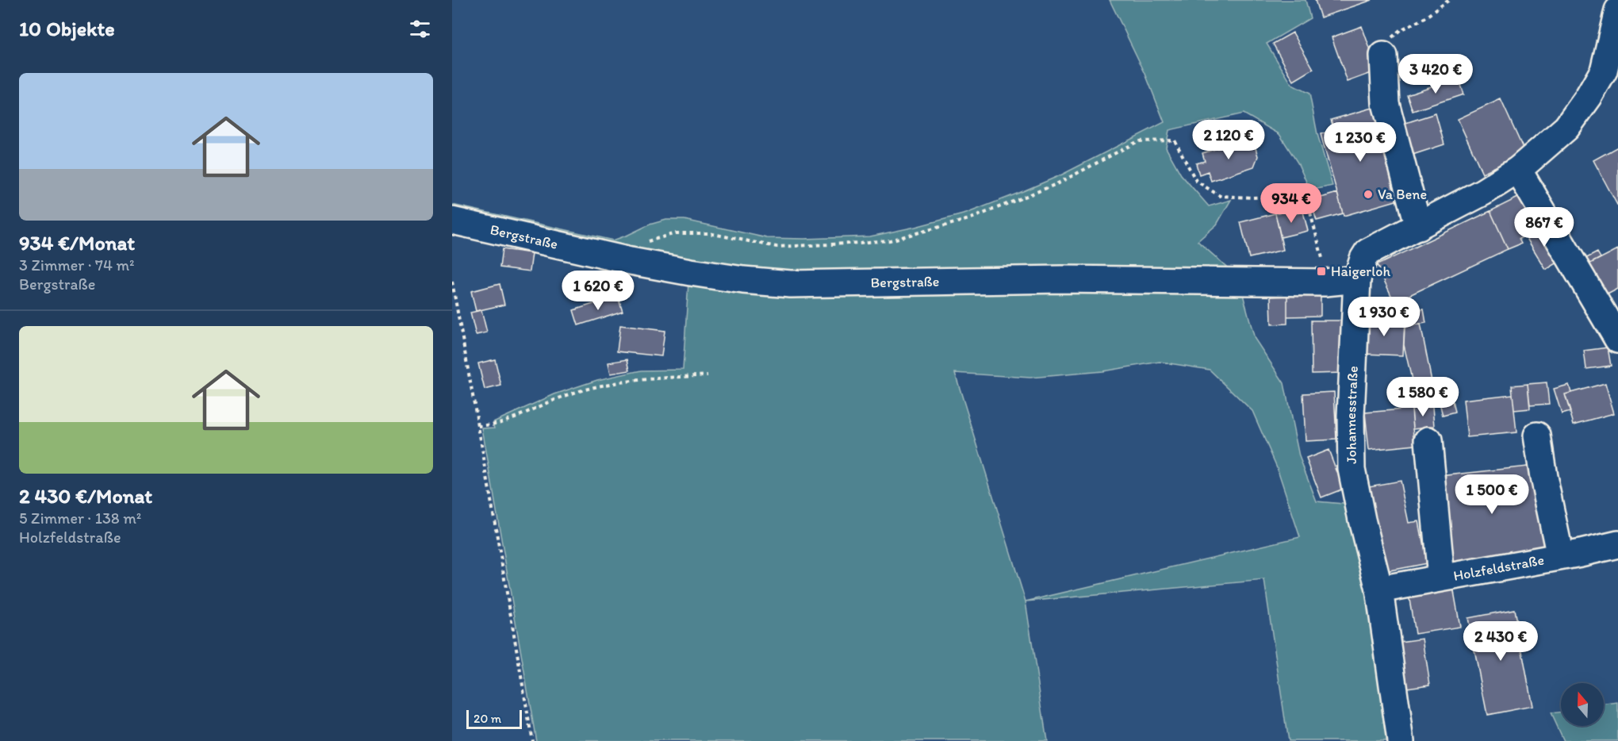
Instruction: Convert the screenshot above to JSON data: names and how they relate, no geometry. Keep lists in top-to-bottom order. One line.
{"streets":{"street":["Bergstraße","Johannesstraße","Holzfeldstraße"]},"crossings":[["Bergstraße","Johannesstraße"],["Johannesstraße","Holzfeldstraße"]],"places":{"other":["Va Bene"],"transit":["Haigerloh"]},"scale_bar":"20 m","north":"top","page":{"heading":"10 Objekte","price":["3 420 €","2 120 €","1 230 €","934 €","867 €","1 620 €","1 930 €","1 580 €","1 500 €","2 430 €"],"list":[{"name":"934 €/Monat","note":"3 Zimmer · 74 m² · Bergstraße"},{"name":"2 430 €/Monat","note":"5 Zimmer · 138 m² · Holzfeldstraße"}],"scale":"20 m"}}
